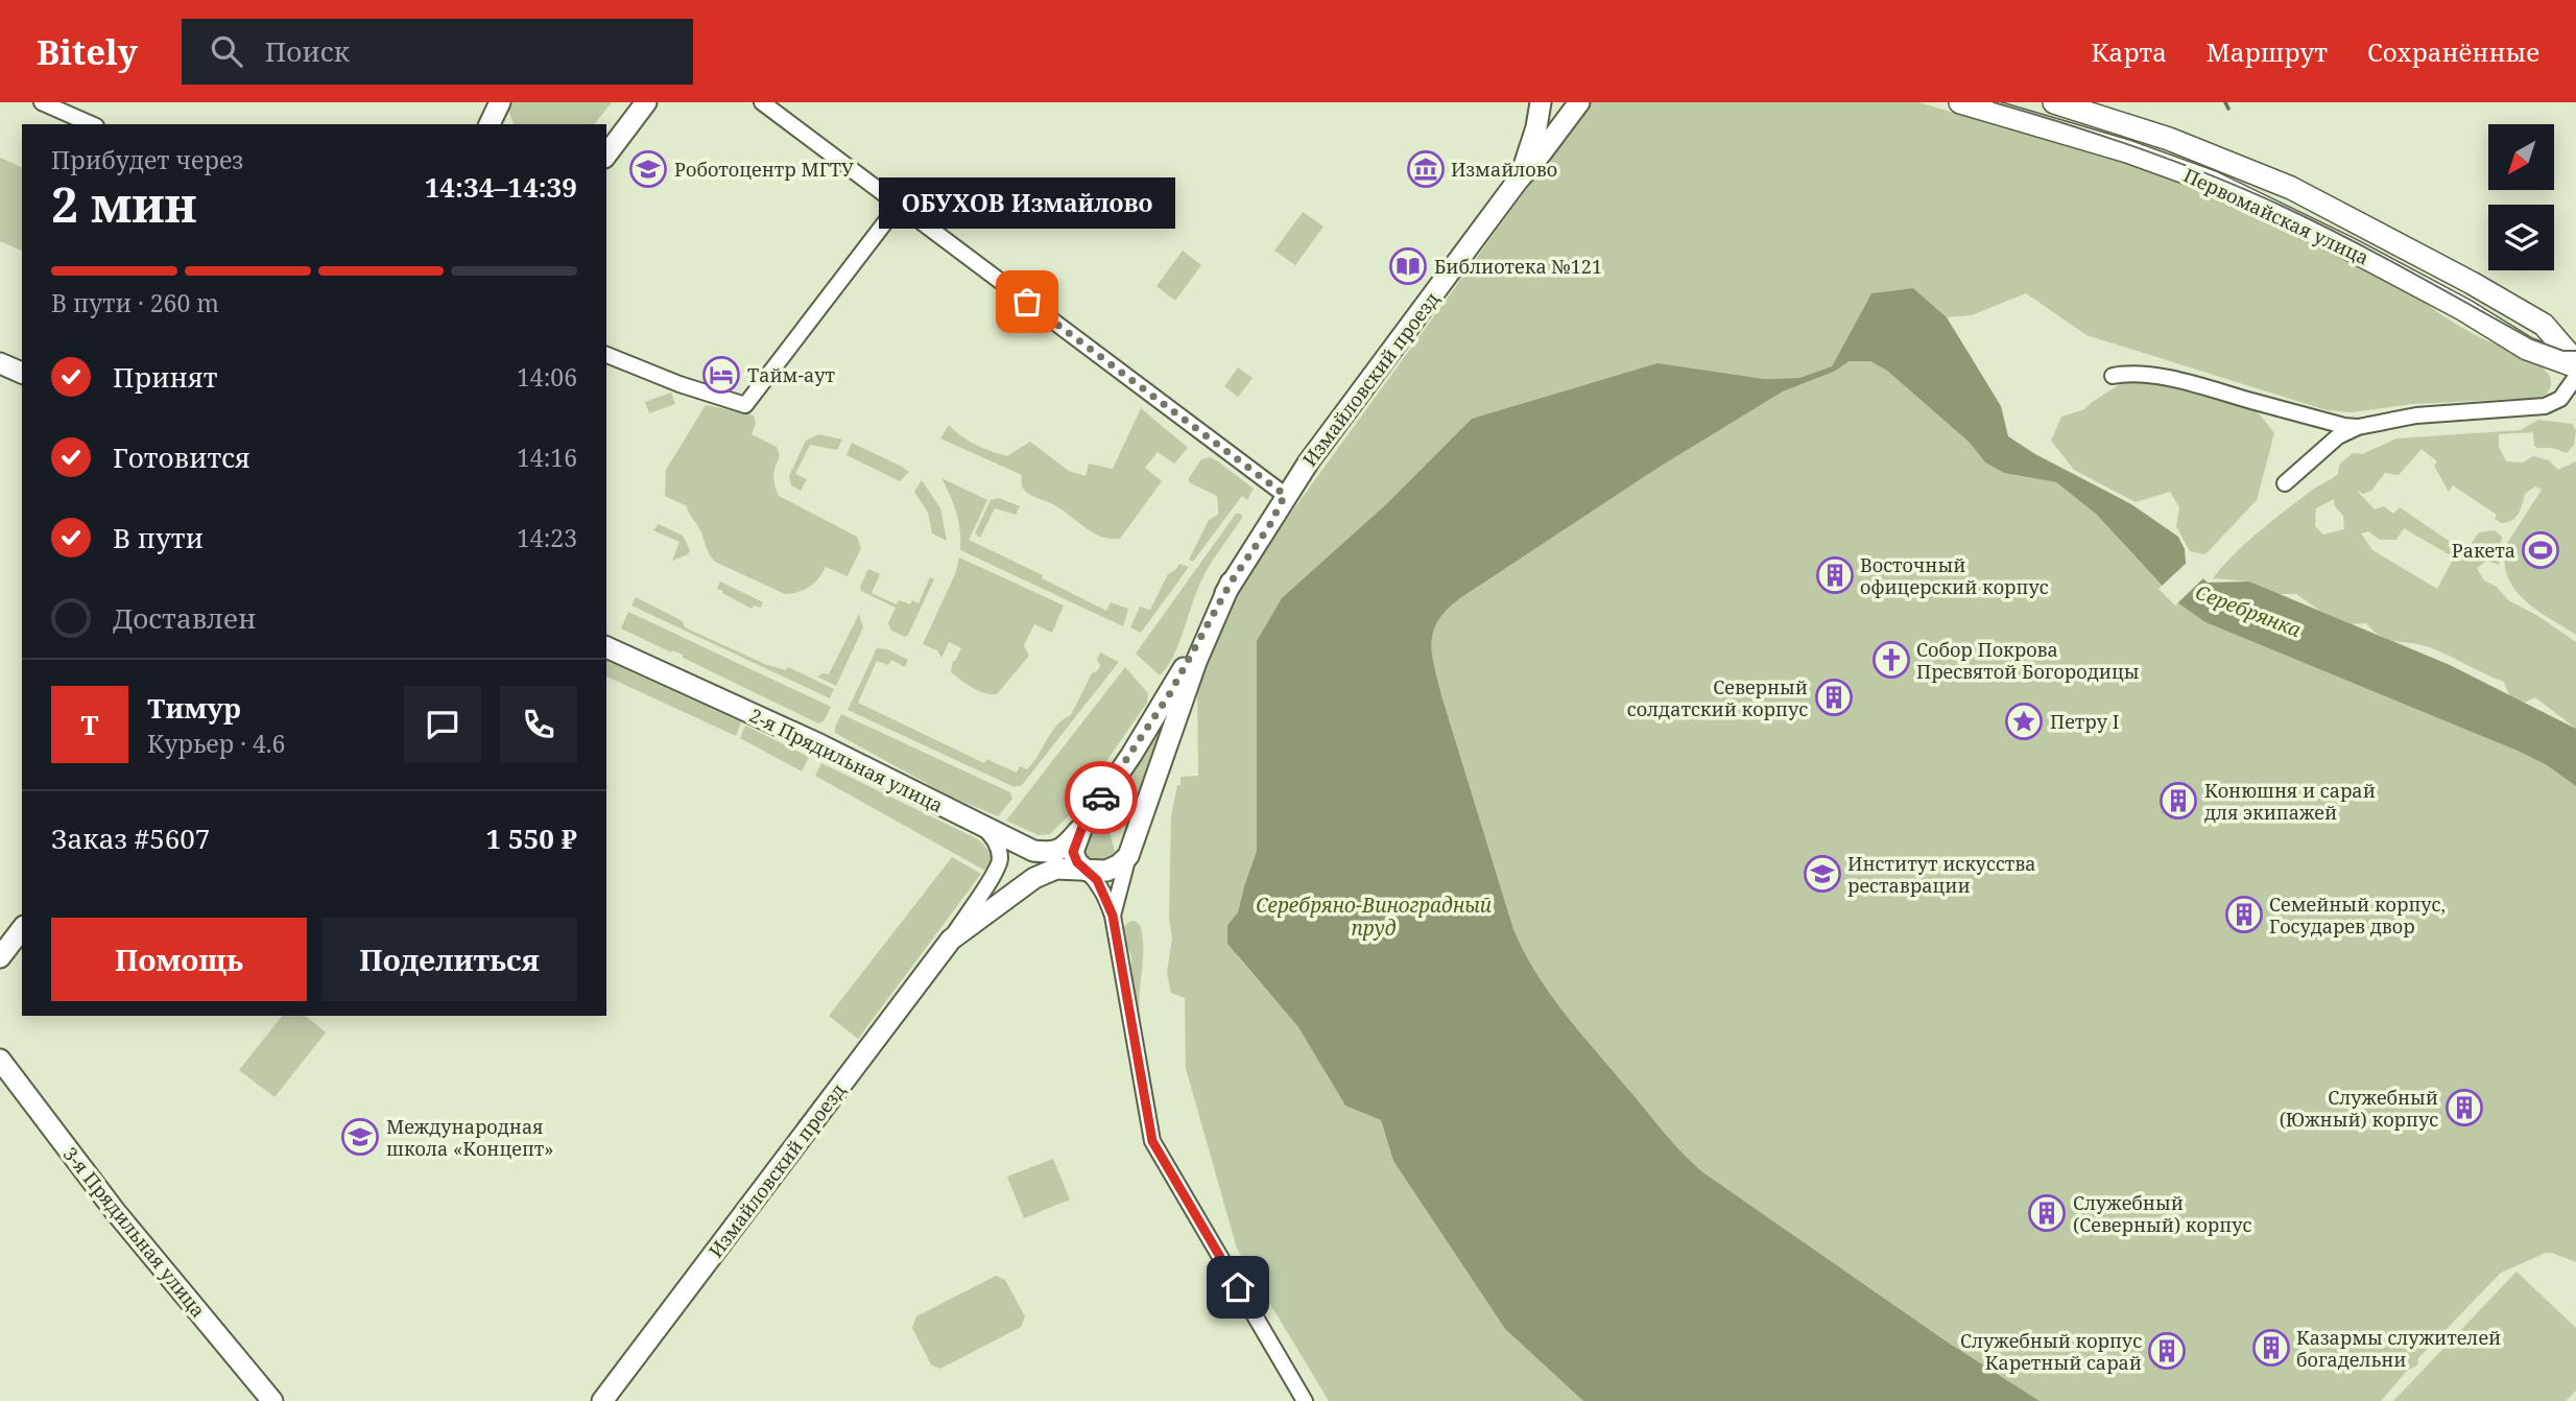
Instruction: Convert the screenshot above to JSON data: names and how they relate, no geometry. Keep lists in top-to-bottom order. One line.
{"streets":{"main road":["Первомайская улица"],"street":["Измайловский проезд","2-я Прядильная улица","3-я Прядильная улица"]},"crossings":[["Измайловский проезд","2-я Прядильная улица"]],"water":["Серебрянка","Серебряно-Виноградный пруд"],"places":{"school or university":["Роботоцентр МГТУ","Институт искусства реставрации","Международная школа «Концепт»"],"museum":["Измайлово"],"library":["Библиотека №121"],"other":["ОБУХОВ Измайлово"],"hotel":["Тайм-аут"],"sports":["Ракета"],"building":["Восточный офицерский корпус","Северный солдатский корпус","Конюшня и сарай для экипажей","Семейный корпус, Государев двор","Служебный (Южный) корпус","Служебный (Северный) корпус","Казармы служителей богадельни","Служебный корпус Каретный сарай"],"church":["Собор Покрова Пресвятой Богородицы"],"place":["Петру I"]},"north":"bottom left","page":{"header":"Bitely","search":"Поиск","nav":["Карта","Маршрут","Сохранённые"],"heading":["2 мин","Прибудет через","14:34–14:39"],"panel":["Тимур","Курьер · 4.6","Заказ #5607","1 550 ₽"],"bubble":"ОБУХОВ Измайлово","bar":"В пути · 260 m","list":[["Принят","14:06"],["Готовится","14:16"],["В пути","14:23"],"Доставлен"],"round":"Т","buttons":["Помощь","Поделиться"]}}
